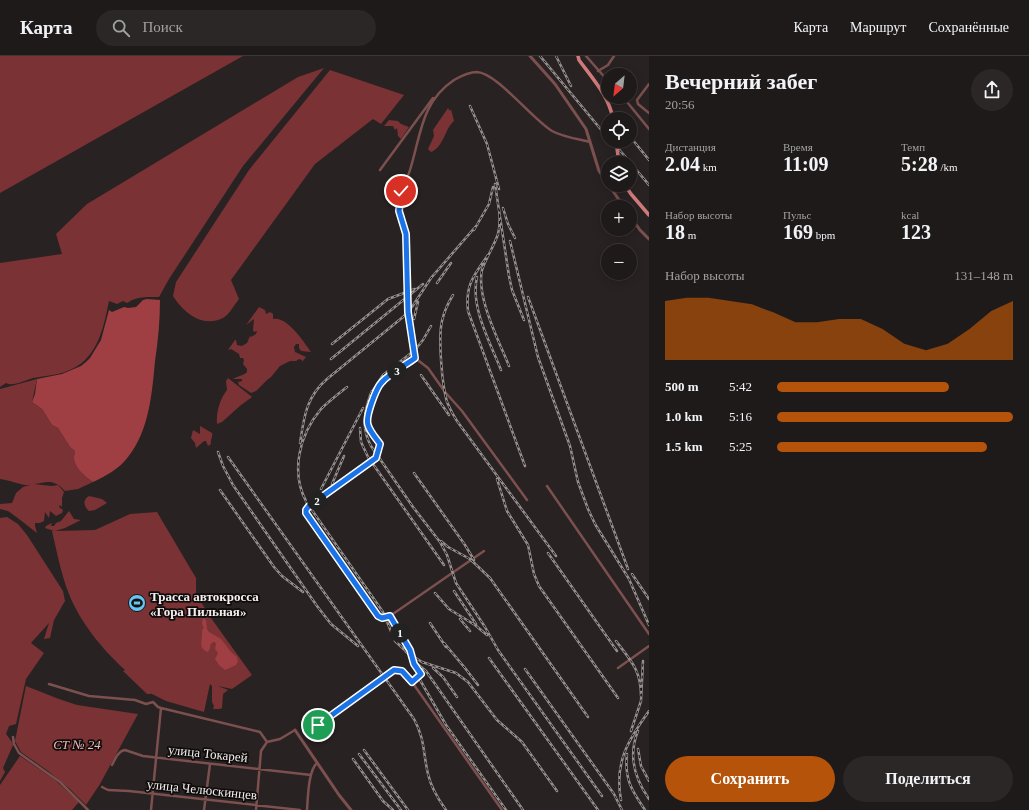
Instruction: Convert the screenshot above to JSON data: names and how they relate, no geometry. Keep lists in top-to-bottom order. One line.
{"streets":{"street":["улица Токарей","улица Челюскинцев"]},"parks":["СТ № 24"],"places":{"sports":["Трасса автокросса «Гора Пильная»"]},"north":"bottom left","page":{"header":"Карта","search":"Поиск","nav":["Карта","Маршрут","Сохранённые"],"heading":["Вечерний забег","20:56"],"map_buttons":["+","−"],"stats":[["Дистанция","2.04 km"],["Время","11:09"],["Темп","5:28 /km"],["Набор высоты","18 m"],["Пульс","169 bpm"],["kcal","123"]],"chart":["Набор высоты","131–148 m"],"pins":["3","2","1"],"list":[{"name":"500 m","note":"5:42"},{"name":"1.0 km","note":"5:16"},{"name":"1.5 km","note":"5:25"}],"buttons":["Сохранить","Поделиться"]}}
